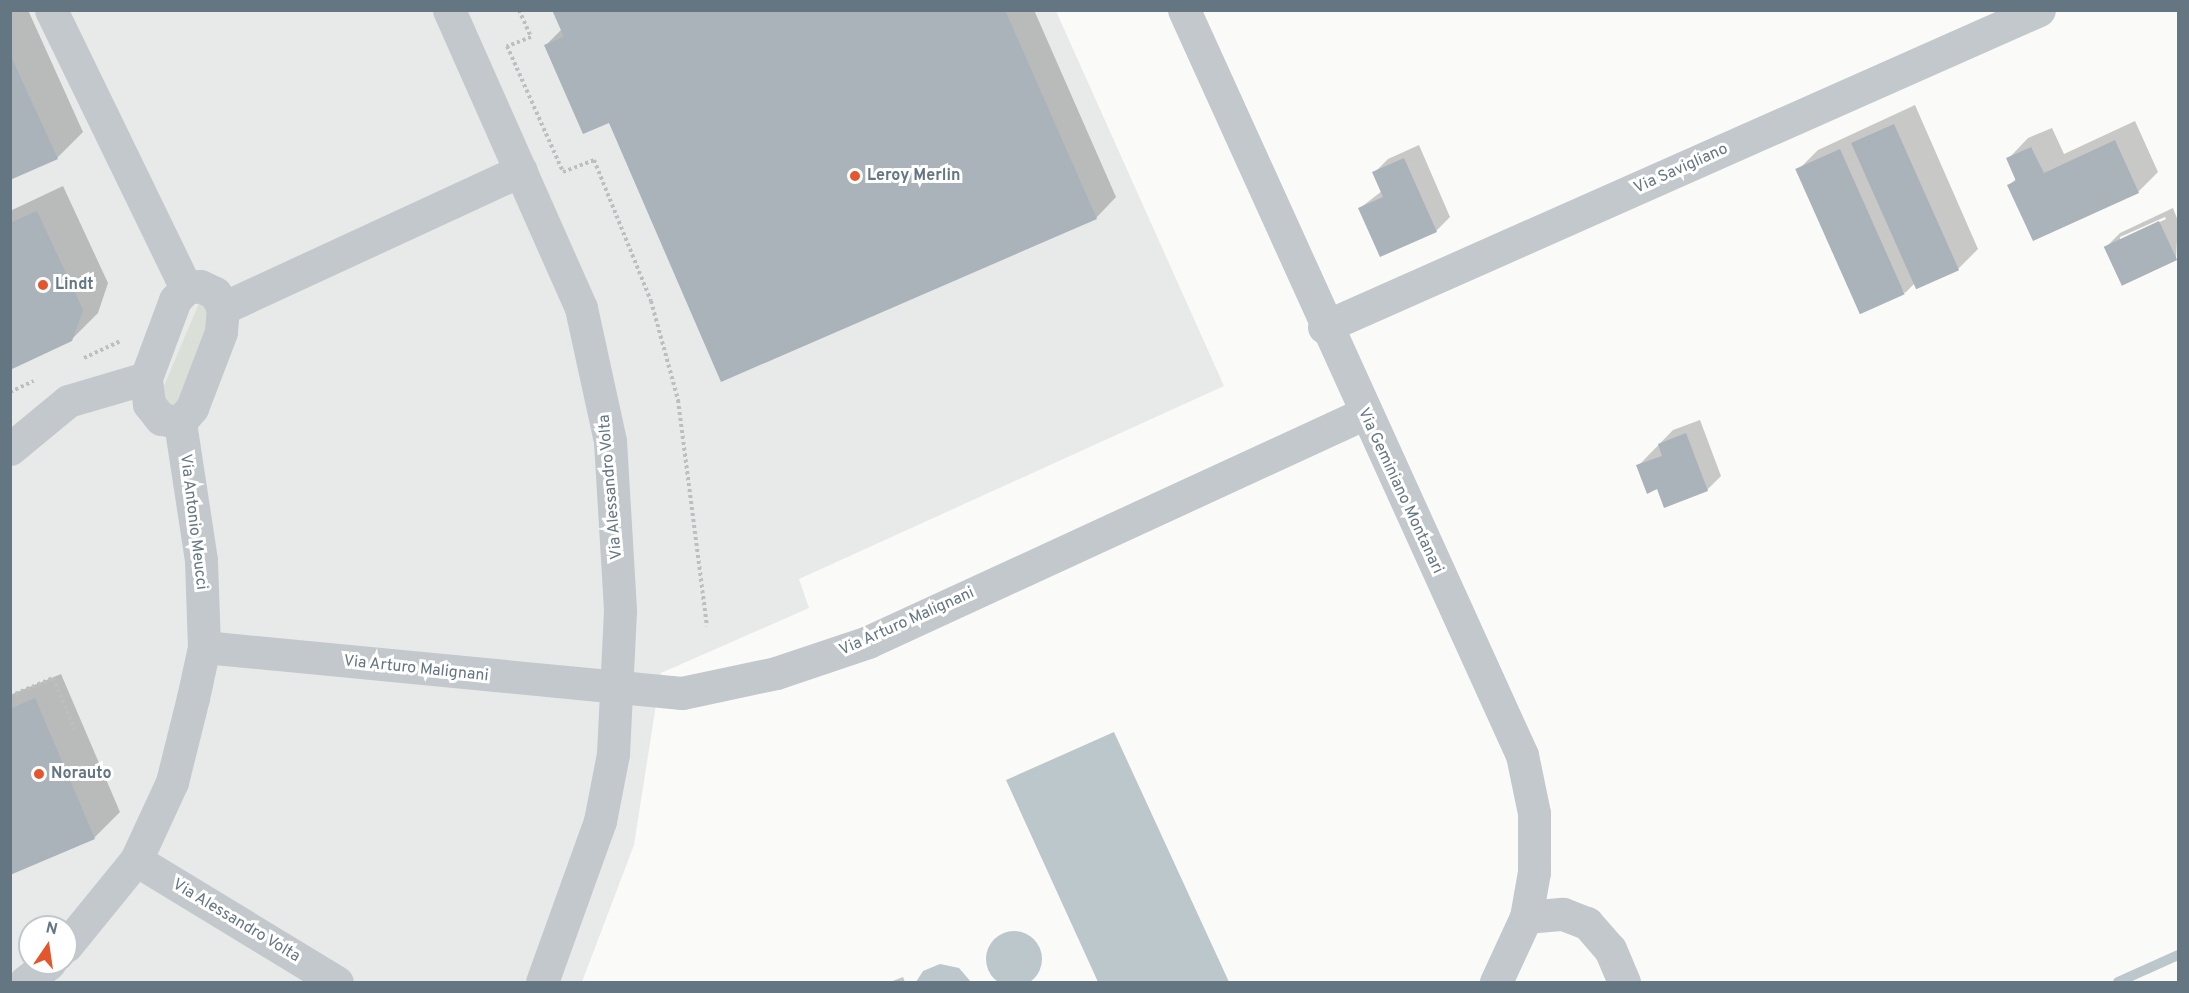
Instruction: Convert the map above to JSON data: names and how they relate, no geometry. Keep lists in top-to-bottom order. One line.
{"streets":{"street":["Via Savigliano","Via Alessandro Volta","Via Geminiano Montanari","Via Antonio Meucci","Via Arturo Malignani"]},"crossings":[["Via Savigliano","Via Geminiano Montanari"],["Via Alessandro Volta","Via Antonio Meucci"],["Via Alessandro Volta","Via Arturo Malignani"],["Via Geminiano Montanari","Via Arturo Malignani"],["Via Antonio Meucci","Via Arturo Malignani"]],"places":["Leroy Merlin","Lindt","Norauto"],"north":"top"}
